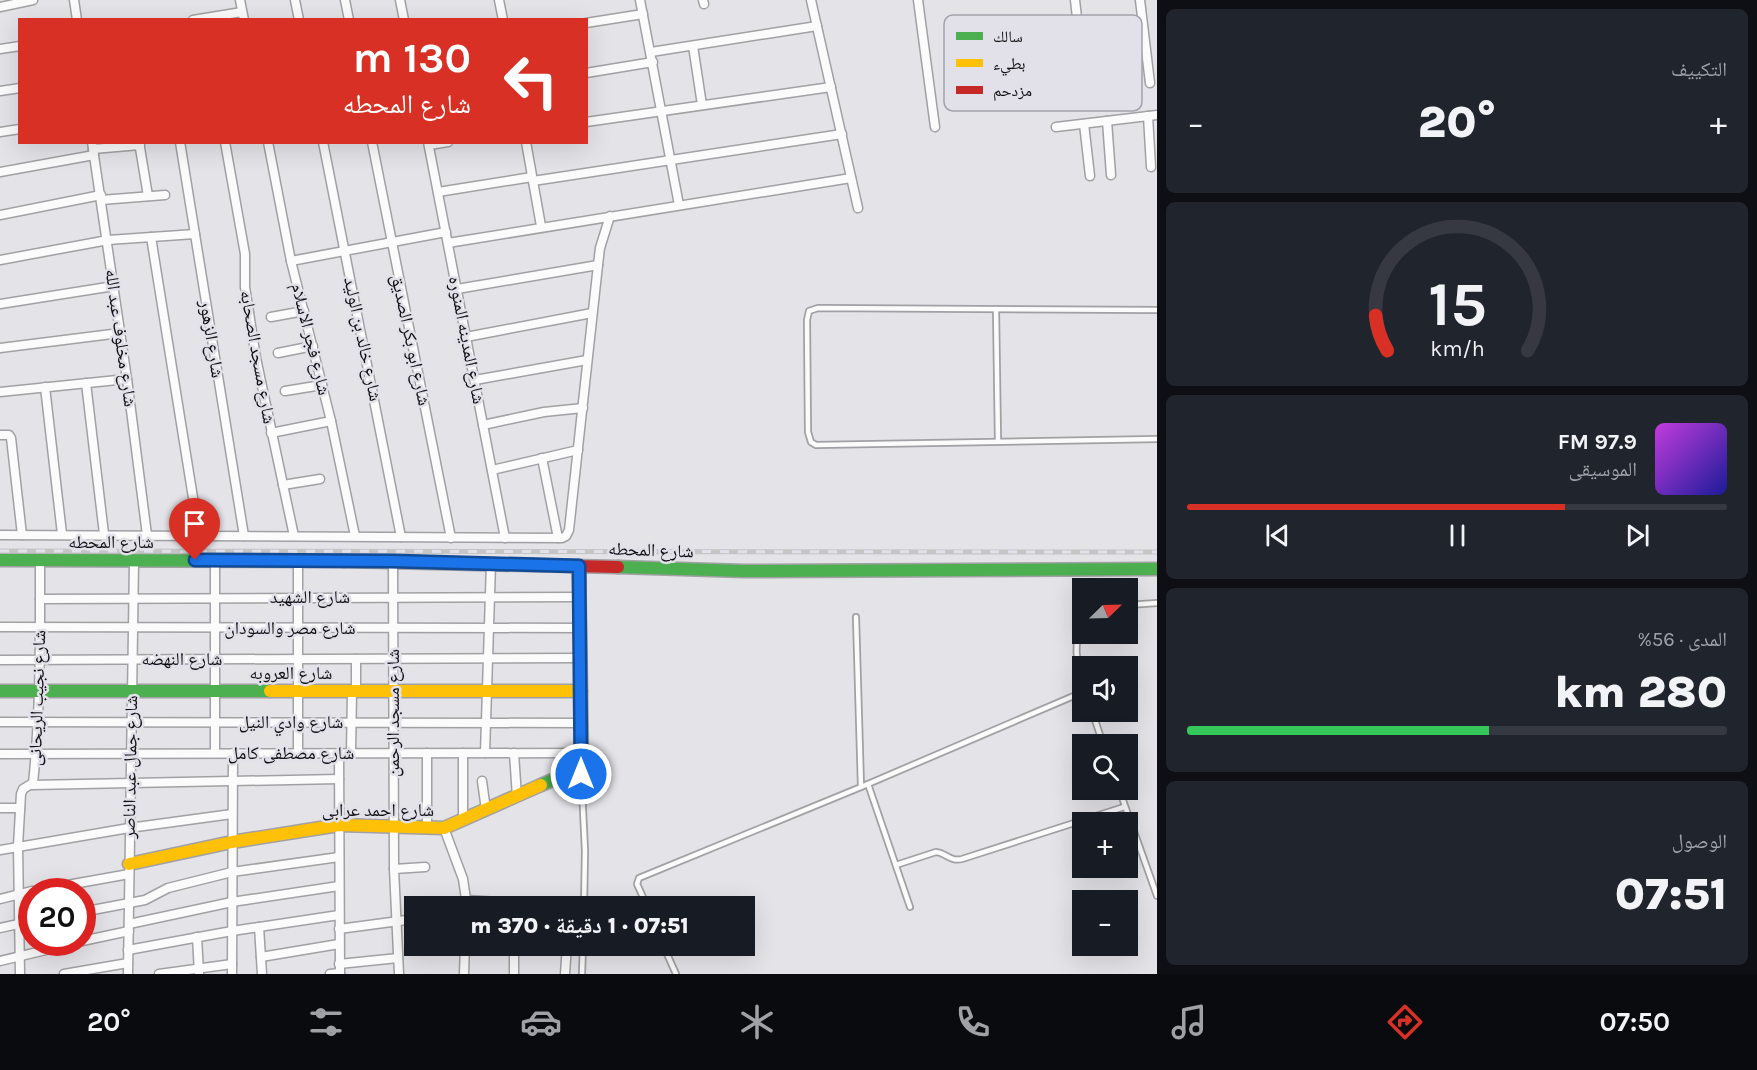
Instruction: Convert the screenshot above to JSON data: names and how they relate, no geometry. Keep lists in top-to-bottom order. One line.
{"streets":{"street":["شارع مخلوف عبد الله","شارع الزهور","شارع فجر الاسلام","شارع خالد بن الوليد","شارع ابو بكر الصديق","شارع المدينه المنوره","شارع مسجد الصحابه","شارع المحطه","شارع الشهيد","شارع مصر والسودان","شارع النهضه","شارع العروبه","شارع نجيب الريحانى","شارع مسجد الرحمن","شارع وادي النيل","شارع مصطفى كامل","شارع جمال عبد الناصر","شارع احمد عرابى"]},"crossings":[["شارع مخلوف عبد الله","شارع المحطه"],["شارع الزهور","شارع المحطه"],["شارع فجر الاسلام","شارع المحطه"],["شارع خالد بن الوليد","شارع المحطه"],["شارع ابو بكر الصديق","شارع المحطه"],["شارع المدينه المنوره","شارع المحطه"],["شارع مسجد الصحابه","شارع المحطه"],["شارع المحطه","شارع نجيب الريحانى"],["شارع المحطه","شارع مسجد الرحمن"],["شارع المحطه","شارع جمال عبد الناصر"],["شارع الشهيد","شارع نجيب الريحانى"],["شارع الشهيد","شارع مسجد الرحمن"],["شارع الشهيد","شارع جمال عبد الناصر"],["شارع مصر والسودان","شارع نجيب الريحانى"],["شارع مصر والسودان","شارع مسجد الرحمن"],["شارع مصر والسودان","شارع جمال عبد الناصر"],["شارع النهضه","شارع نجيب الريحانى"],["شارع النهضه","شارع مسجد الرحمن"],["شارع النهضه","شارع جمال عبد الناصر"],["شارع العروبه","شارع نجيب الريحانى"],["شارع العروبه","شارع مسجد الرحمن"],["شارع العروبه","شارع جمال عبد الناصر"],["شارع نجيب الريحانى","شارع وادي النيل"],["شارع نجيب الريحانى","شارع مصطفى كامل"],["شارع مسجد الرحمن","شارع وادي النيل"],["شارع مسجد الرحمن","شارع مصطفى كامل"],["شارع مسجد الرحمن","شارع احمد عرابى"],["شارع وادي النيل","شارع جمال عبد الناصر"],["شارع مصطفى كامل","شارع جمال عبد الناصر"],["شارع مصطفى كامل","شارع احمد عرابى"],["شارع جمال عبد الناصر","شارع احمد عرابى"]],"legend":["سالك","بطيء","مزدحم"],"north":"top right","page":{"tile":["التكييف",["المدى · 56%","280 km"],["الوصول","07:51"]],"turn":["130 m","شارع المحطه"],"heat":["−","20°","+"],"song":["97.9 FM","الموسيقى"],"map_buttons":["+","−"],"limit":"20","trip":"07:51 · 1 دقيقة · 370 m","tabs":["07:50","20°"],"gauge":["15","km/h"]}}
